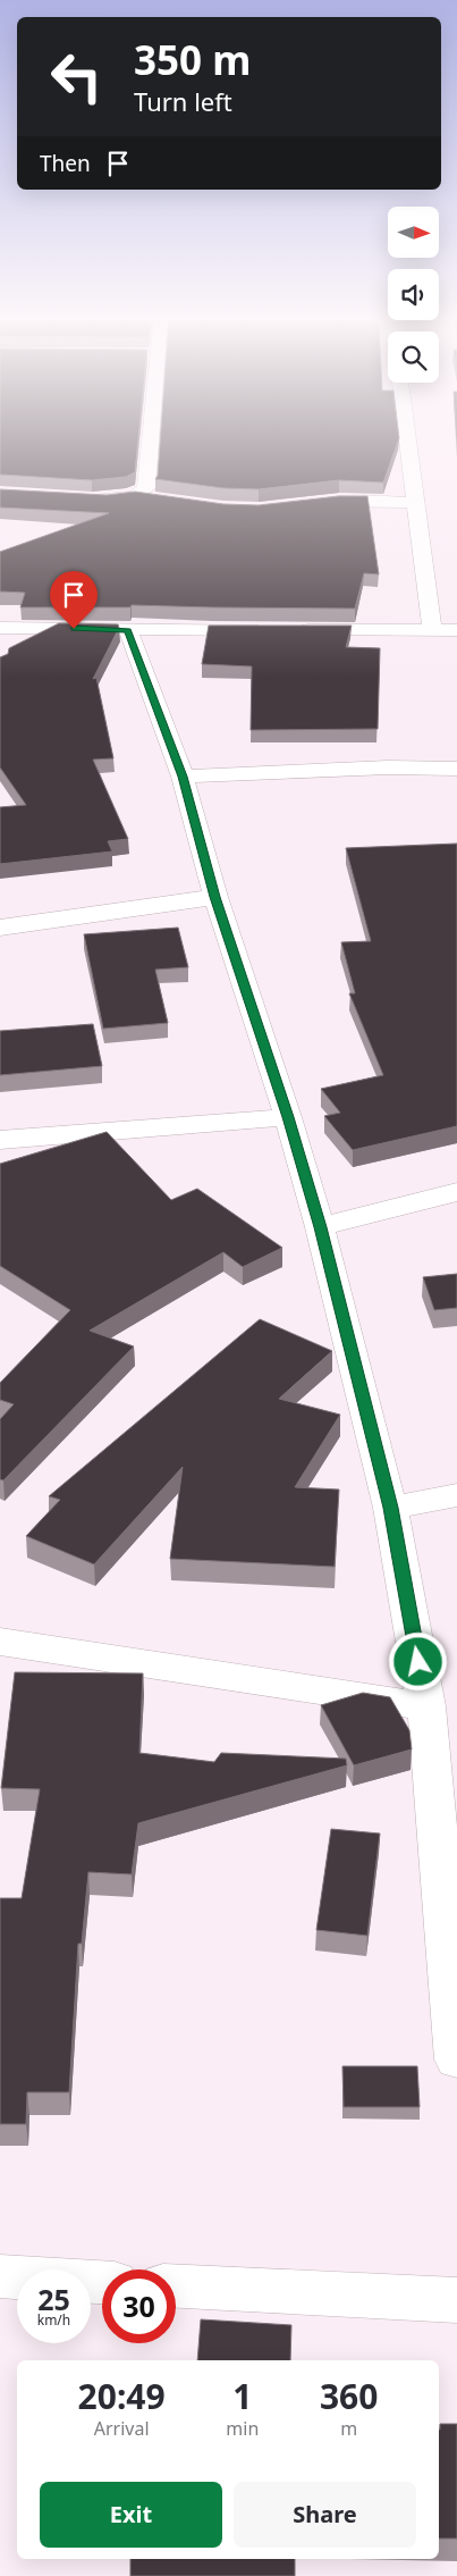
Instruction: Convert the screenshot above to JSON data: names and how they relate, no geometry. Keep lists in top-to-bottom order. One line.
{"north":"right","page":{"turn":["350 m","Turn left"],"then":"Then","speed":"25 km/h","limit":"30","eta":["20:49","Arrival","1","min","360","m"],"buttons":["Exit","Share"]}}
